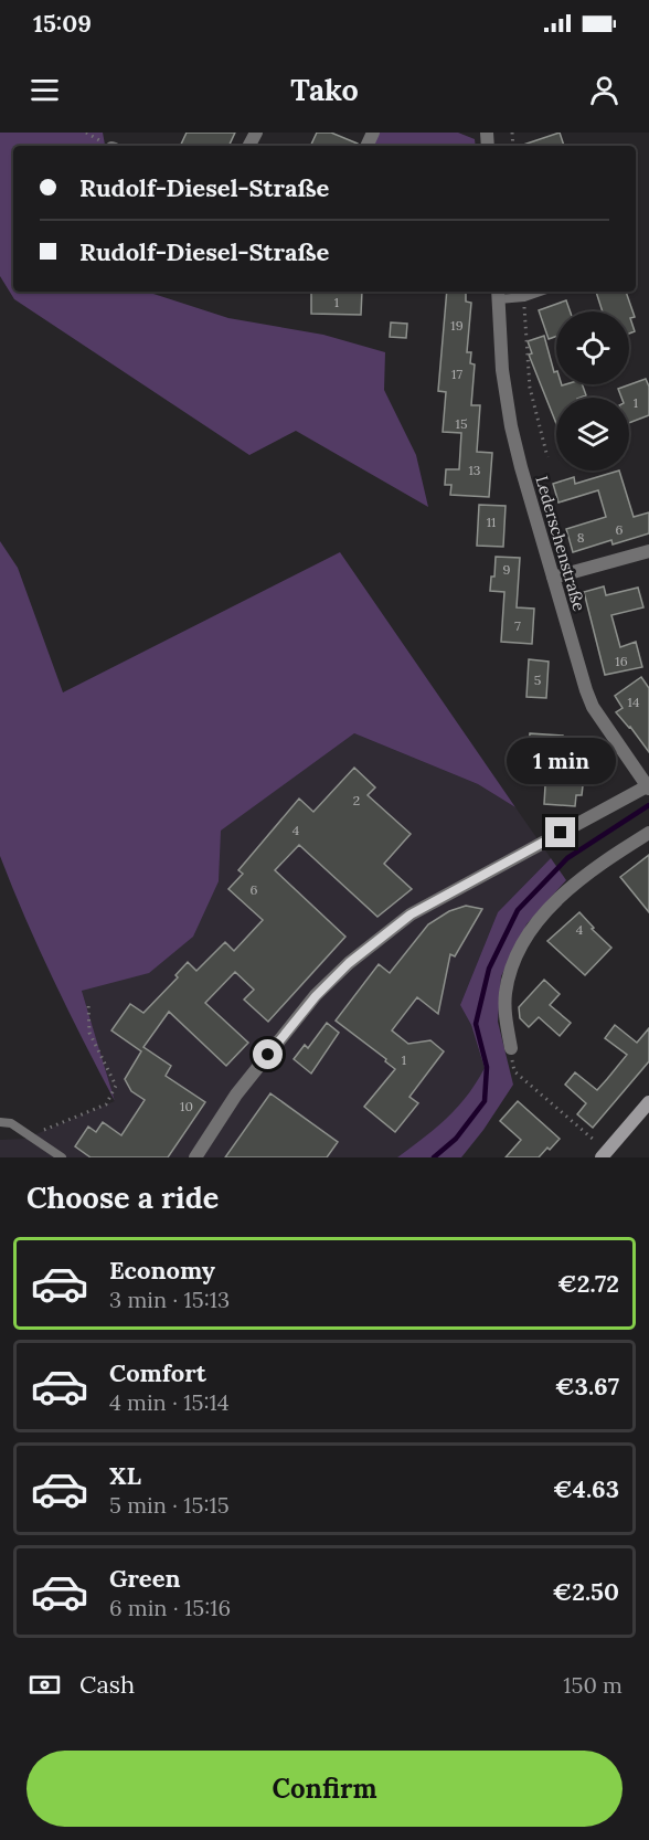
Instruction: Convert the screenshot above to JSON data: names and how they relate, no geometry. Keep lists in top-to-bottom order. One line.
{"streets":{"street":["Lederschenstraße"]},"house_numbers":["1","19","17","1","15","13","11","6","8","9","7","16","5","14","2","4","6","4","1","10"],"page":{"status":"15:09","header":"Tako","banner":["Rudolf-Diesel-Straße","Rudolf-Diesel-Straße"],"bubble":"1 min","heading":"Choose a ride","list":[{"name":"Economy","note":"3 min · 15:13","value":"€2.72"},{"name":"Comfort","note":"4 min · 15:14","value":"€3.67"},{"name":"XL","note":"5 min · 15:15","value":"€4.63"},{"name":"Green","note":"6 min · 15:16","value":"€2.50"}],"pay":["Cash","150 m"],"buttons":"Confirm"}}
